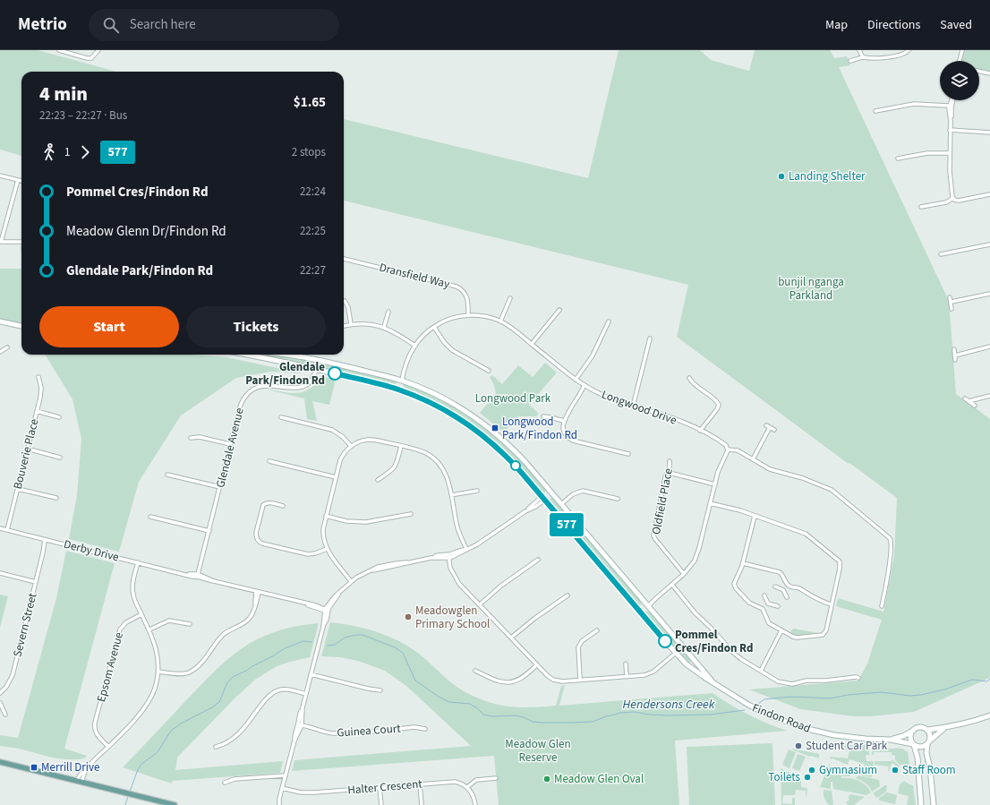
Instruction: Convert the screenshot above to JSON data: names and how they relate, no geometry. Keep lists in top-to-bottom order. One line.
{"streets":{"main road":["Findon Road"],"street":["Dransfield Way","Longwood Drive","Glendale Avenue","Bouverie Place","Oldfield Place","Derby Drive","Severn Street","Epsom Avenue","Guinea Court","Halter Crescent"]},"crossings":[["Dransfield Way","Longwood Drive"],["Longwood Drive","Findon Road"],["Glendale Avenue","Derby Drive"],["Bouverie Place","Derby Drive"],["Derby Drive","Severn Street"]],"water":["Hendersons Creek"],"parks":["bunjil nganga Parkland","Longwood Park","Meadow Glen Reserve"],"places":{"other":["Landing Shelter","Glendale Park/Findon Rd","Meadowglen Primary School","Pommel Cres/Findon Rd","Student Car Park","Gymnasium","Staff Room","Toilets","Meadow Glen Oval"],"transit":["Longwood Park/Findon Rd","Merrill Drive"]},"lines":["bus line 577"],"page":{"header":"Metrio","search":"Search here","nav":["Map","Directions","Saved"],"on_map":"577","heading":["4 min","22:23 – 22:27 · Bus","$1.65"],"legs":["1","577","2 stops"],"list":[{"name":"Pommel Cres/Findon Rd","value":"22:24"},{"name":"Meadow Glenn Dr/Findon Rd","value":"22:25"},{"name":"Glendale Park/Findon Rd","value":"22:27"}],"buttons":["Start","Tickets"]}}
